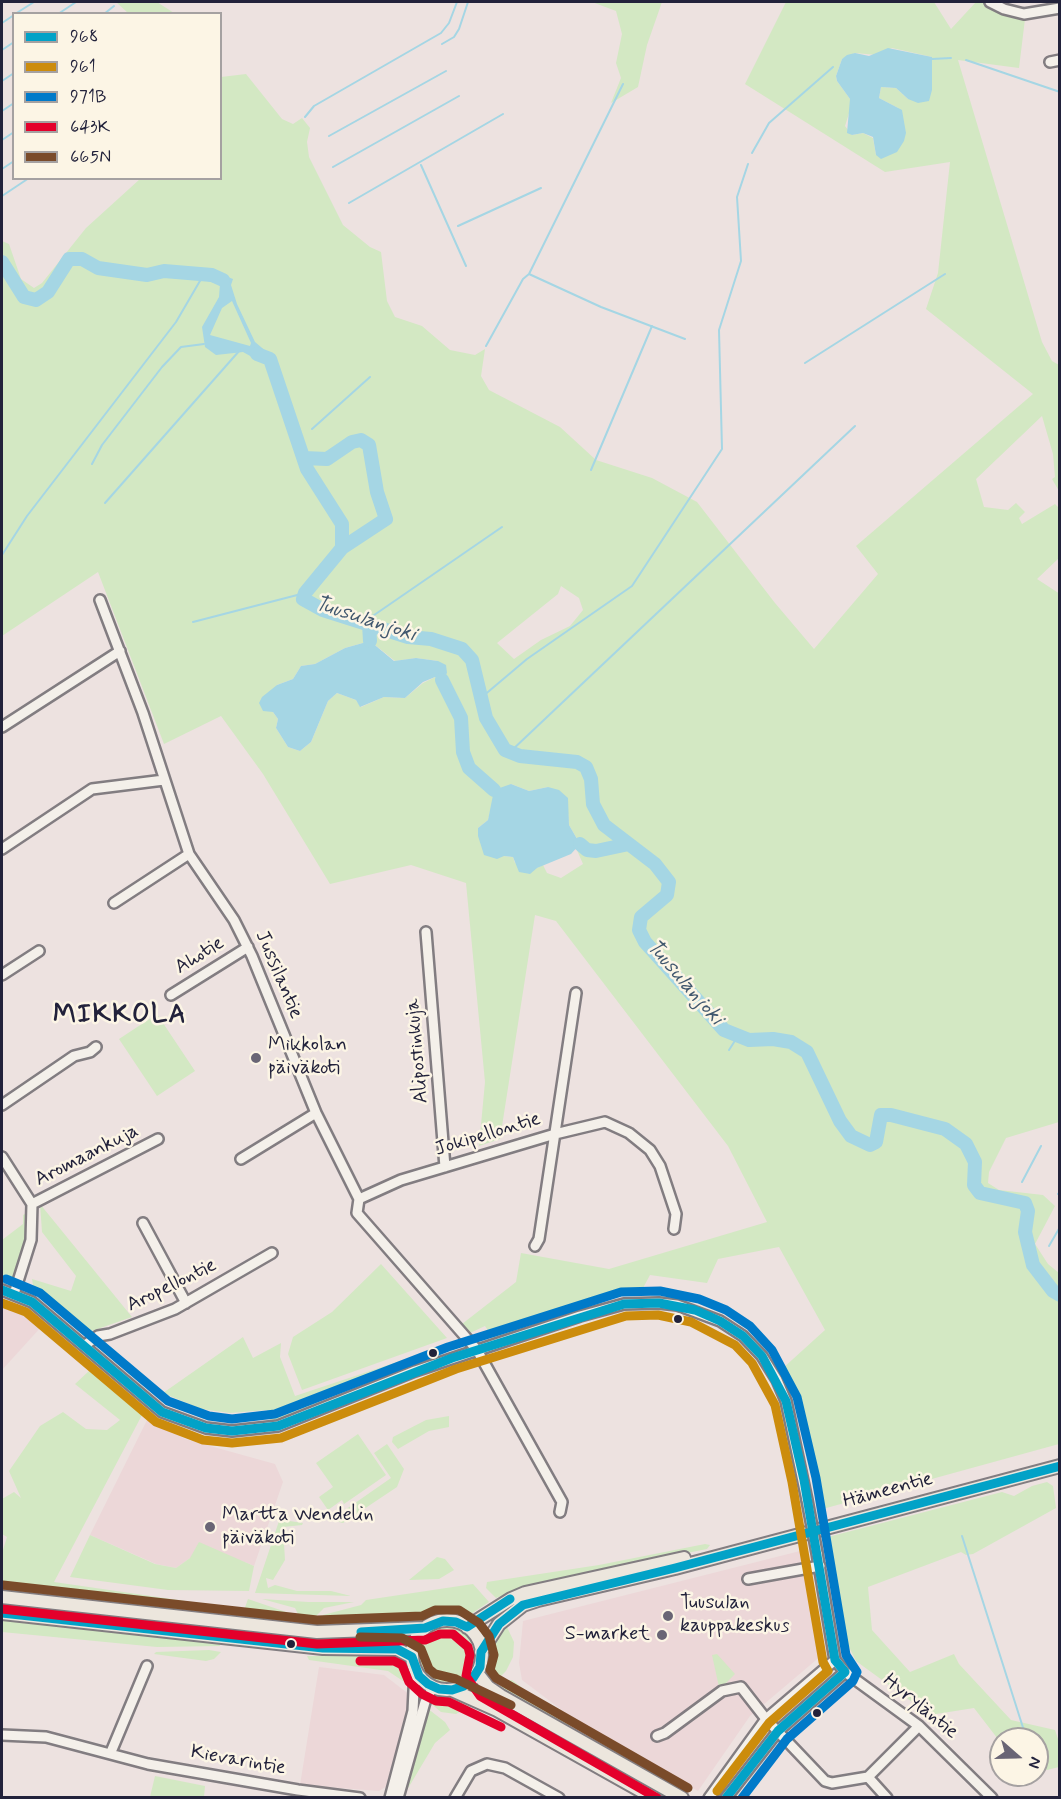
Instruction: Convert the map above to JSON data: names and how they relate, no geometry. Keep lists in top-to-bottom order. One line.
{"streets":{"main road":["Hämeentie"],"street":["Ahotie","Jussilantie","Alipostinkuja","Jokipellontie","Aromaankuja","Aropellontie","Hyryläntie","Kievarintie"]},"crossings":[["Ahotie","Jussilantie"],["Jussilantie","Jokipellontie"],["Alipostinkuja","Jokipellontie"]],"districts":["MIKKOLA"],"water":["Tuusulanjoki"],"places":["Mikkolan päiväkoti","Martta Wendelin päiväkoti","Tuusulan kauppakeskus","S-market"],"lines":["transit line 971B","transit line 968","transit line 961","transit line 665N","transit line 643K"],"legend":["968","961","971B","643K","665N"],"north":"right"}
